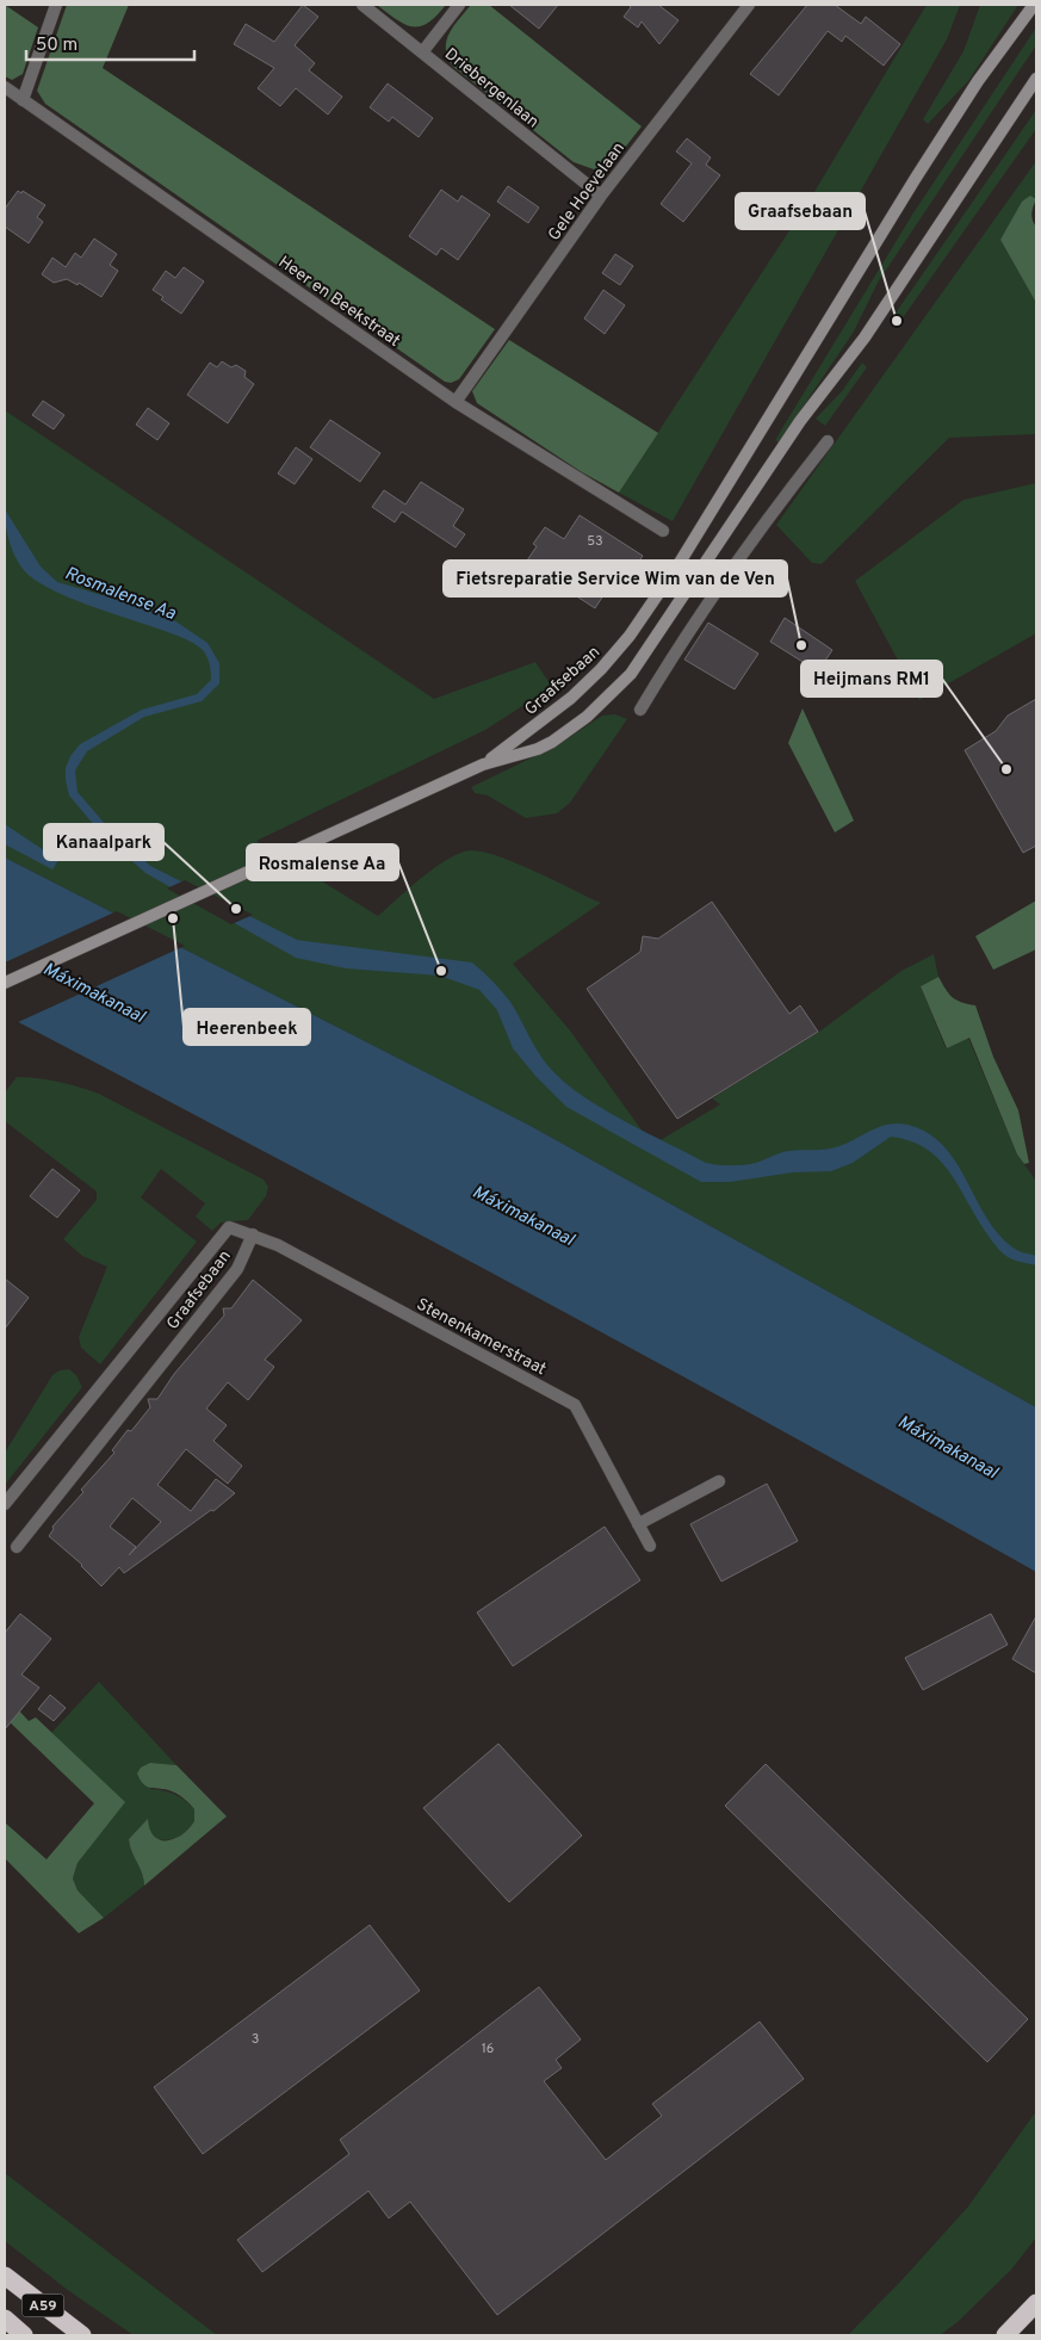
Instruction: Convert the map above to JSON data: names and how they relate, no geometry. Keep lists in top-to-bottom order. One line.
{"streets":{"highway":["A59"],"main road":["Graafsebaan"],"street":["Driebergenlaan","Gele Hoevelaan","Heer en Beekstraat","Stenenkamerstraat"]},"crossings":[["Driebergenlaan","Gele Hoevelaan"],["Gele Hoevelaan","Heer en Beekstraat"],["Graafsebaan","Stenenkamerstraat"]],"water":["Rosmalense Aa","Máximakanaal"],"places":["Graafsebaan","Fietsreparatie Service Wim van de Ven","Heijmans RM1","Kanaalpark","Heerenbeek","Rosmalense Aa"],"house_numbers":["53","3","16"],"scale_bar":"50 m"}
